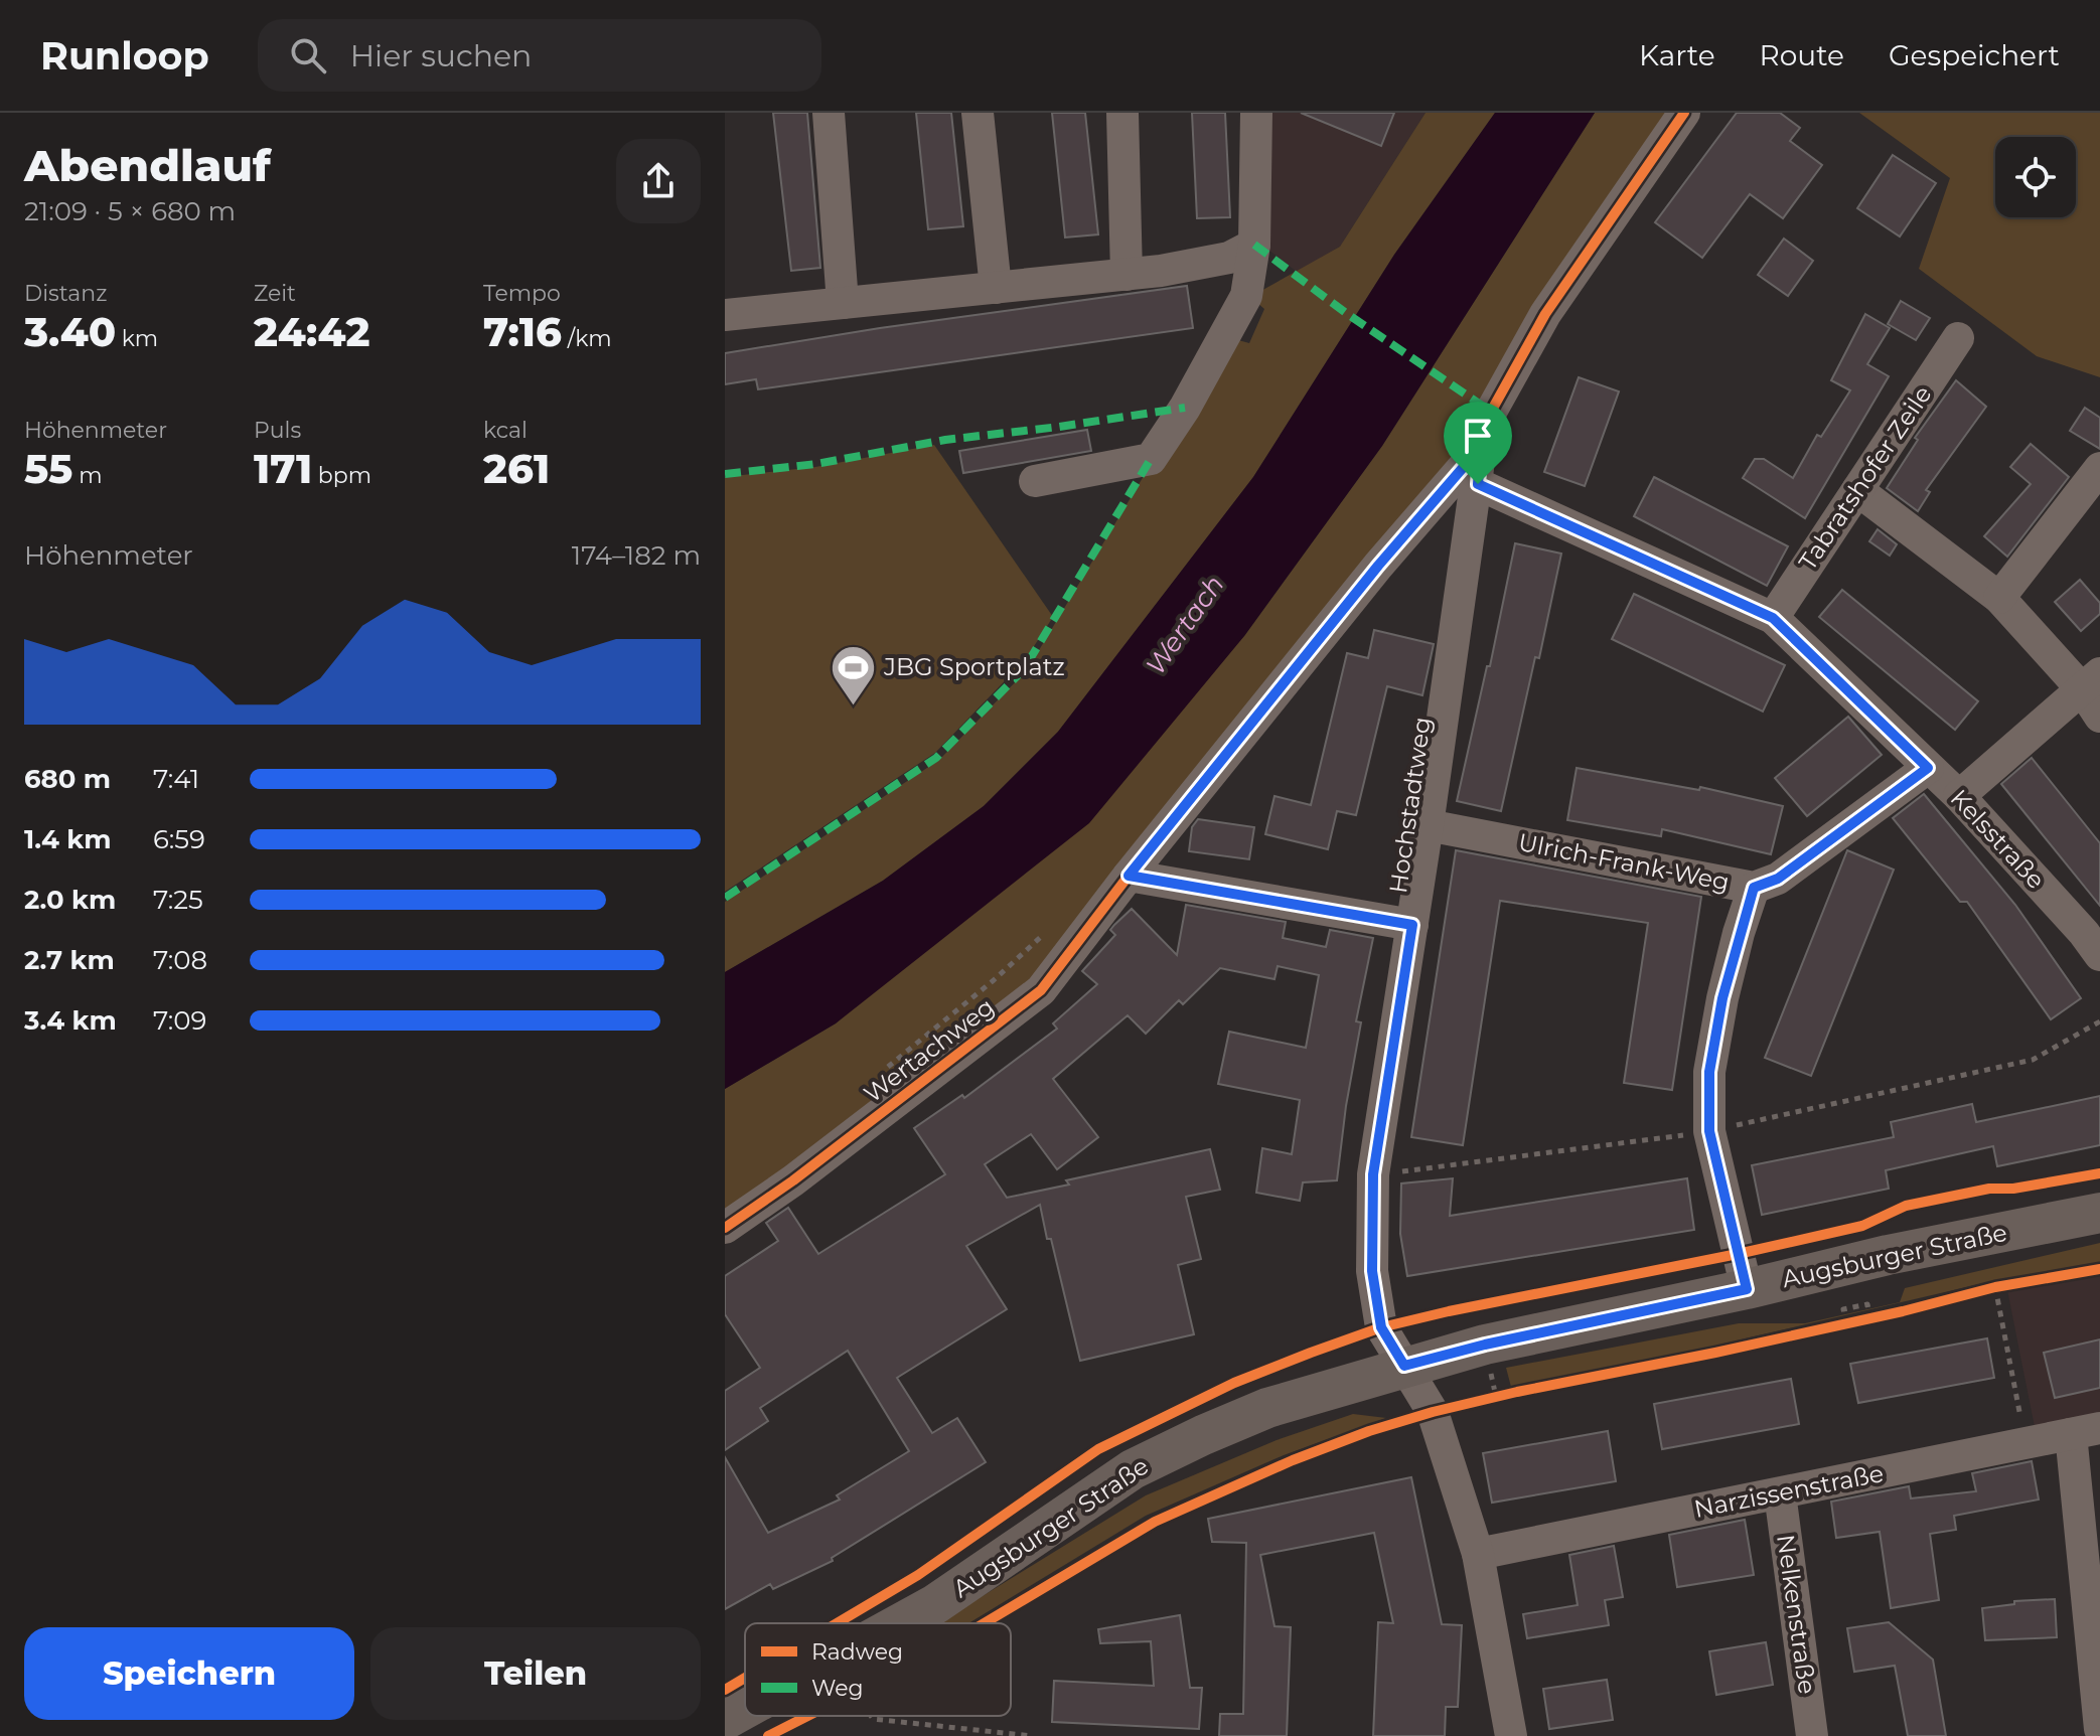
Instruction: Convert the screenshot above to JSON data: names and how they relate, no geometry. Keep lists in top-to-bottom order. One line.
{"streets":{"main road":["Augsburger Straße"],"street":["Tabratshofer Zeile","Hochstadtweg","Kelsstraße","Ulrich-Frank-Weg","Wertachweg","Narzissenstraße","Nelkenstraße"]},"crossings":[["Tabratshofer Zeile","Kelsstraße"],["Hochstadtweg","Kelsstraße"],["Hochstadtweg","Ulrich-Frank-Weg"],["Hochstadtweg","Wertachweg"],["Hochstadtweg","Augsburger Straße"],["Hochstadtweg","Narzissenstraße"],["Kelsstraße","Ulrich-Frank-Weg"],["Narzissenstraße","Nelkenstraße"]],"water":["Wertach"],"places":{"sports":["JBG Sportplatz"]},"legend":["Radweg","Weg"],"page":{"header":"Runloop","search":"Hier suchen","nav":["Karte","Route","Gespeichert"],"heading":["Abendlauf","21:09 · 5 × 680 m"],"stats":[["Distanz","3.40 km"],["Zeit","24:42"],["Tempo","7:16 /km"],["Höhenmeter","55 m"],["Puls","171 bpm"],["kcal","261"]],"chart":["Höhenmeter","174–182 m"],"list":[{"name":"680 m","note":"7:41"},{"name":"1.4 km","note":"6:59"},{"name":"2.0 km","note":"7:25"},{"name":"2.7 km","note":"7:08"},{"name":"3.4 km","note":"7:09"}],"buttons":["Speichern","Teilen"]}}
